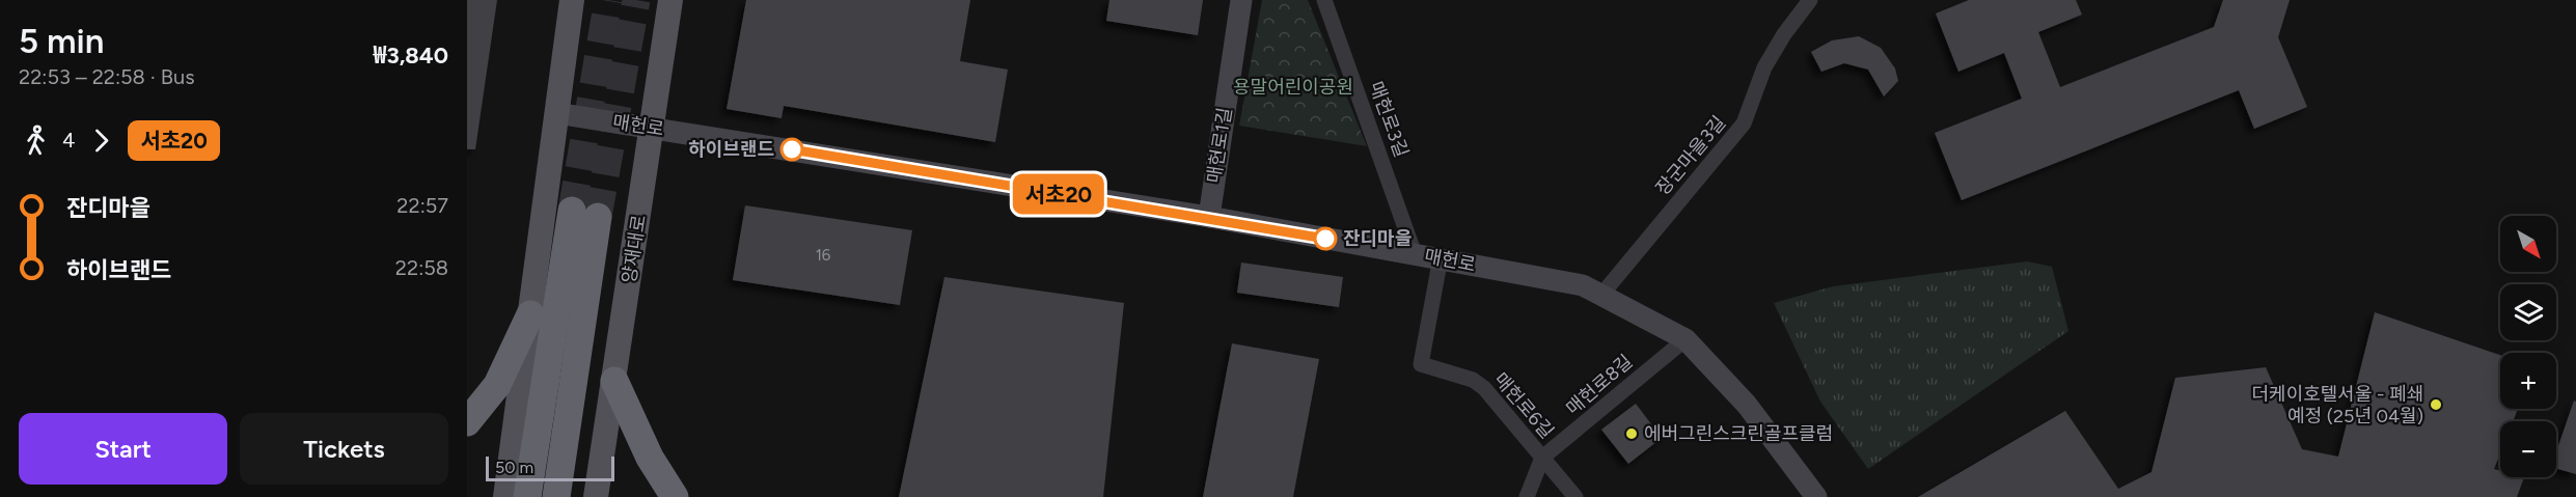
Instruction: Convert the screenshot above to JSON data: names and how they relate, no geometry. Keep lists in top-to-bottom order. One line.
{"streets":{"main road":["매헌로","매헌로1길","양재대로"],"street":["매헌로3길","장군마을3길","매헌로8길","매헌로6길"]},"crossings":[["매헌로3길","매헌로"],["매헌로","매헌로1길"],["매헌로","장군마을3길"],["매헌로","양재대로"],["매헌로","매헌로8길"],["매헌로","매헌로6길"],["매헌로8길","매헌로6길"]],"parks":["용말어린이공원"],"places":["하이브랜드","잔디마을","더케이호텔서울 - 폐쇄 예정 (25년 04월)","에버그린스크린골프클럼"],"lines":["bus line 서초20"],"house_numbers":["16"],"scale_bar":"50 m","north":"bottom right","page":{"heading":["5 min","22:53 – 22:58 · Bus","₩3,840"],"on_map":"서초20","legs":["4","서초20"],"list":[{"name":"잔디마을","value":"22:57"},{"name":"하이브랜드","value":"22:58"}],"map_buttons":["+","−"],"buttons":["Start","Tickets"],"scale":"50 m"}}
